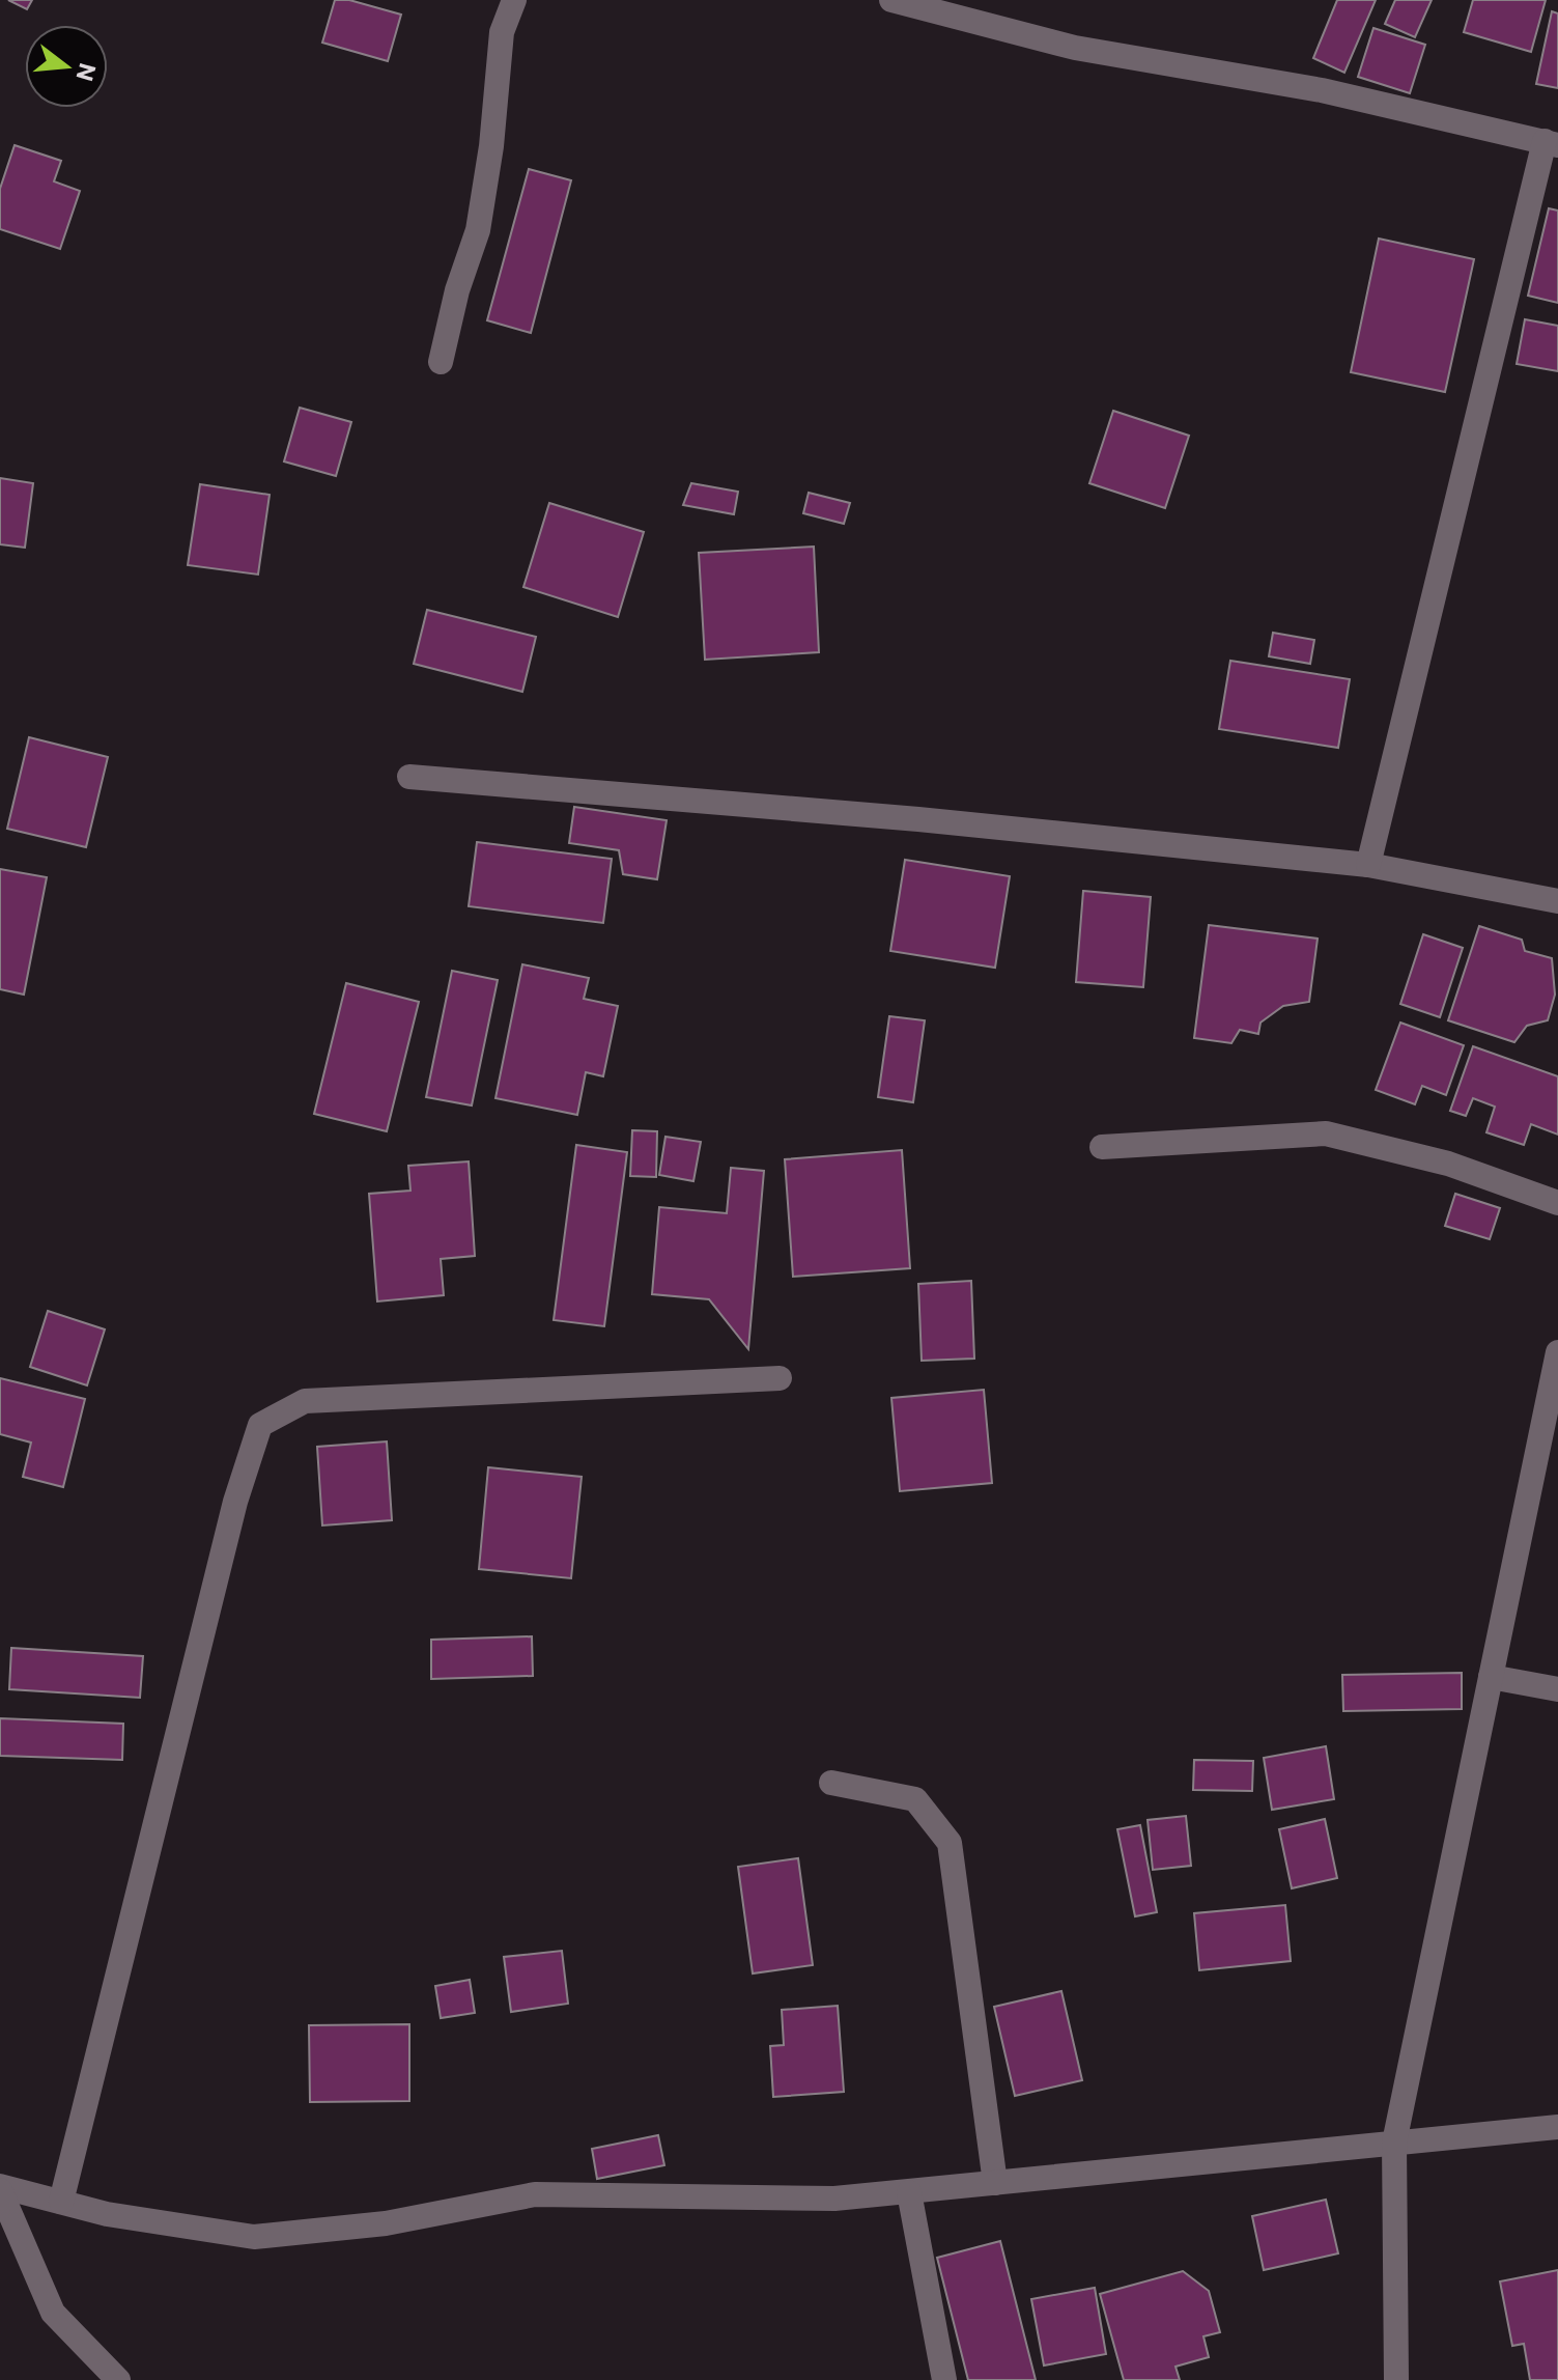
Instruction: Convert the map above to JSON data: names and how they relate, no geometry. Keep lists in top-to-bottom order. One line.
{"north":"right"}
